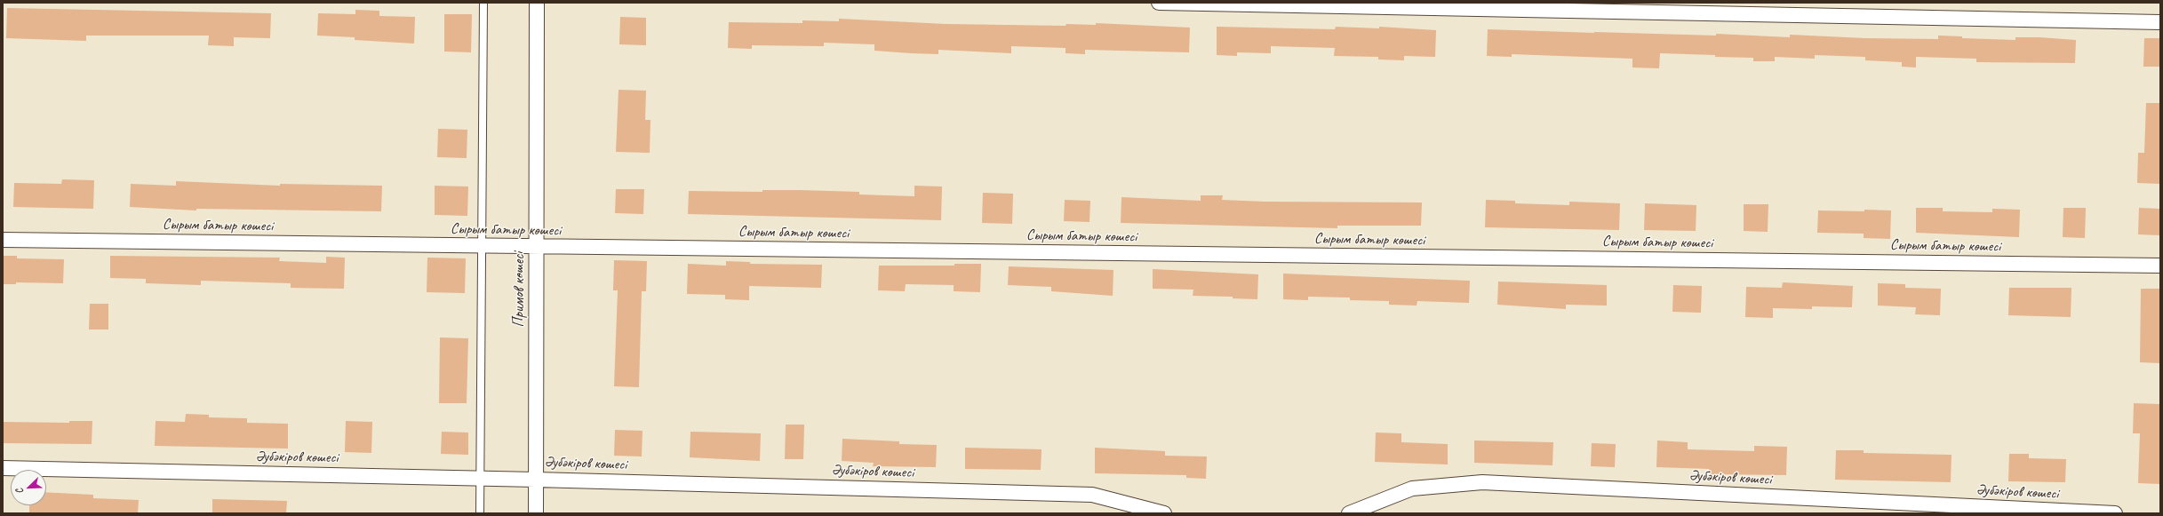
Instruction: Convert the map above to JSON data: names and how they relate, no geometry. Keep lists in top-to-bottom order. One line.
{"streets":{"street":["Сырым батыр көшесі","Примов көшесі","Әубәкіров көшесі"]},"crossings":[["Сырым батыр көшесі","Примов көшесі"],["Примов көшесі","Әубәкіров көшесі"]],"north":"bottom left"}
